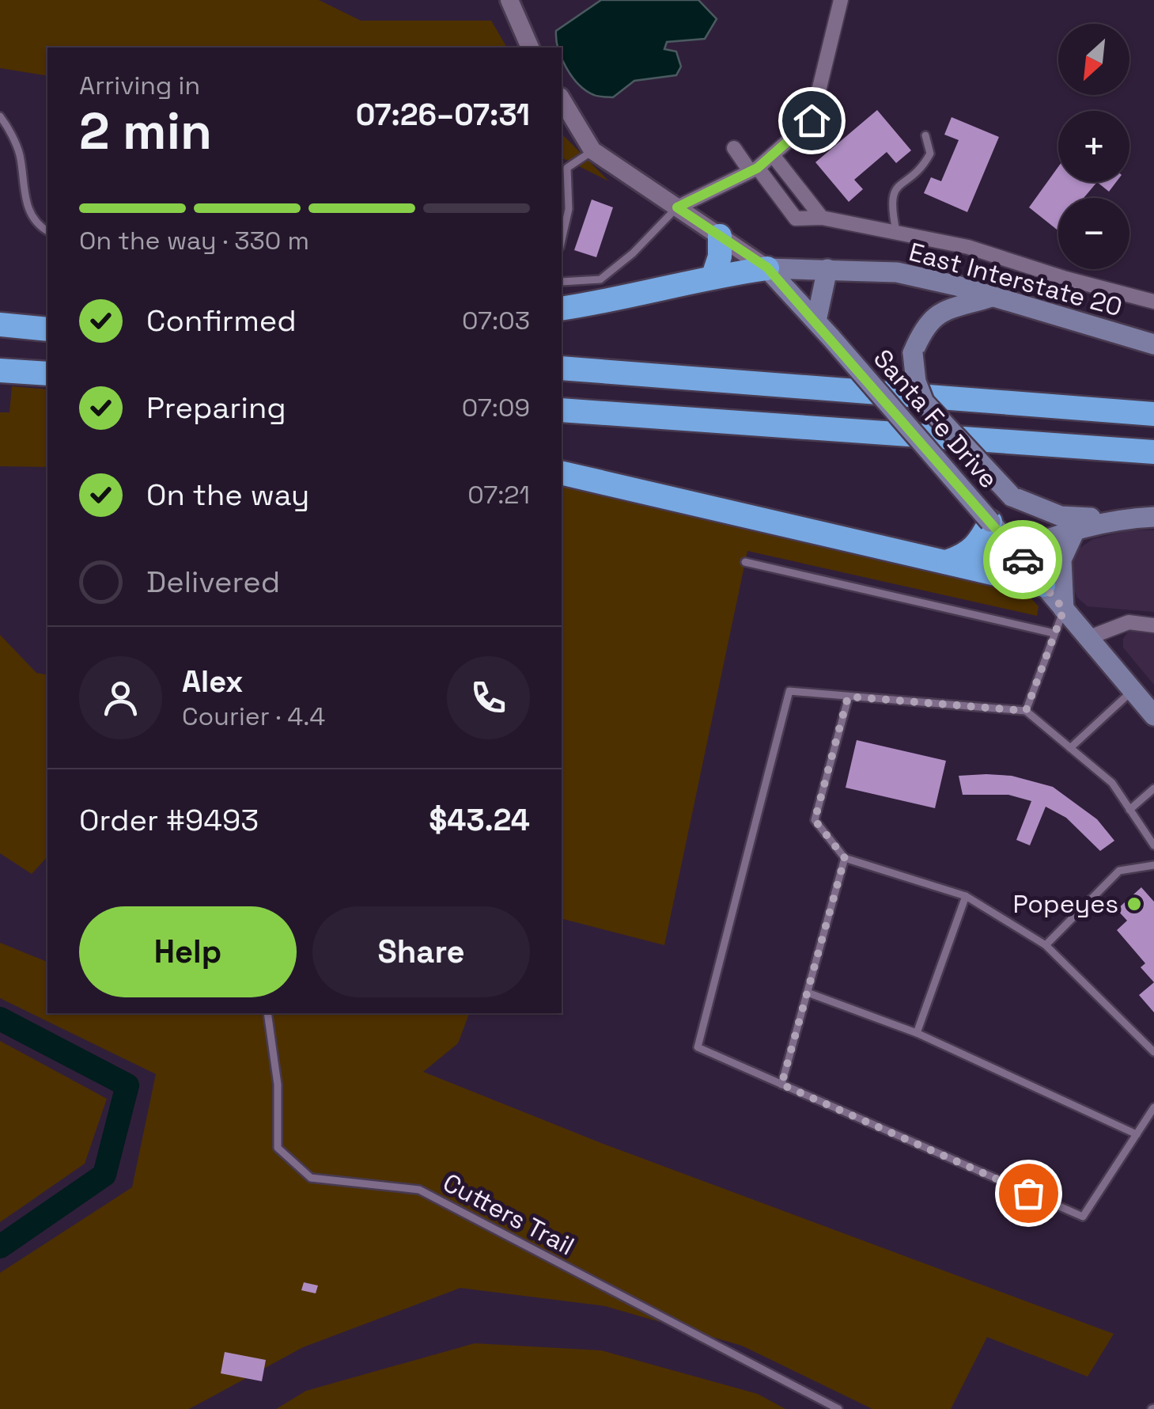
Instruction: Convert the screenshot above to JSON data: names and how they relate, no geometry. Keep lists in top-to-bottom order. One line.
{"streets":{"main road":["East Interstate 20","Santa Fe Drive"],"lane":["Cutters Trail"]},"crossings":[["East Interstate 20","Santa Fe Drive"]],"places":["Popeyes"],"north":"bottom left","page":{"map_buttons":["+","−"],"heading":["2 min","Arriving in","07:26–07:31"],"panel":["Alex","Courier · 4.4","Order #9493","$43.24"],"bar":"On the way · 330 m","list":[["Confirmed","07:03"],["Preparing","07:09"],["On the way","07:21"],"Delivered"],"buttons":["Help","Share"]}}
